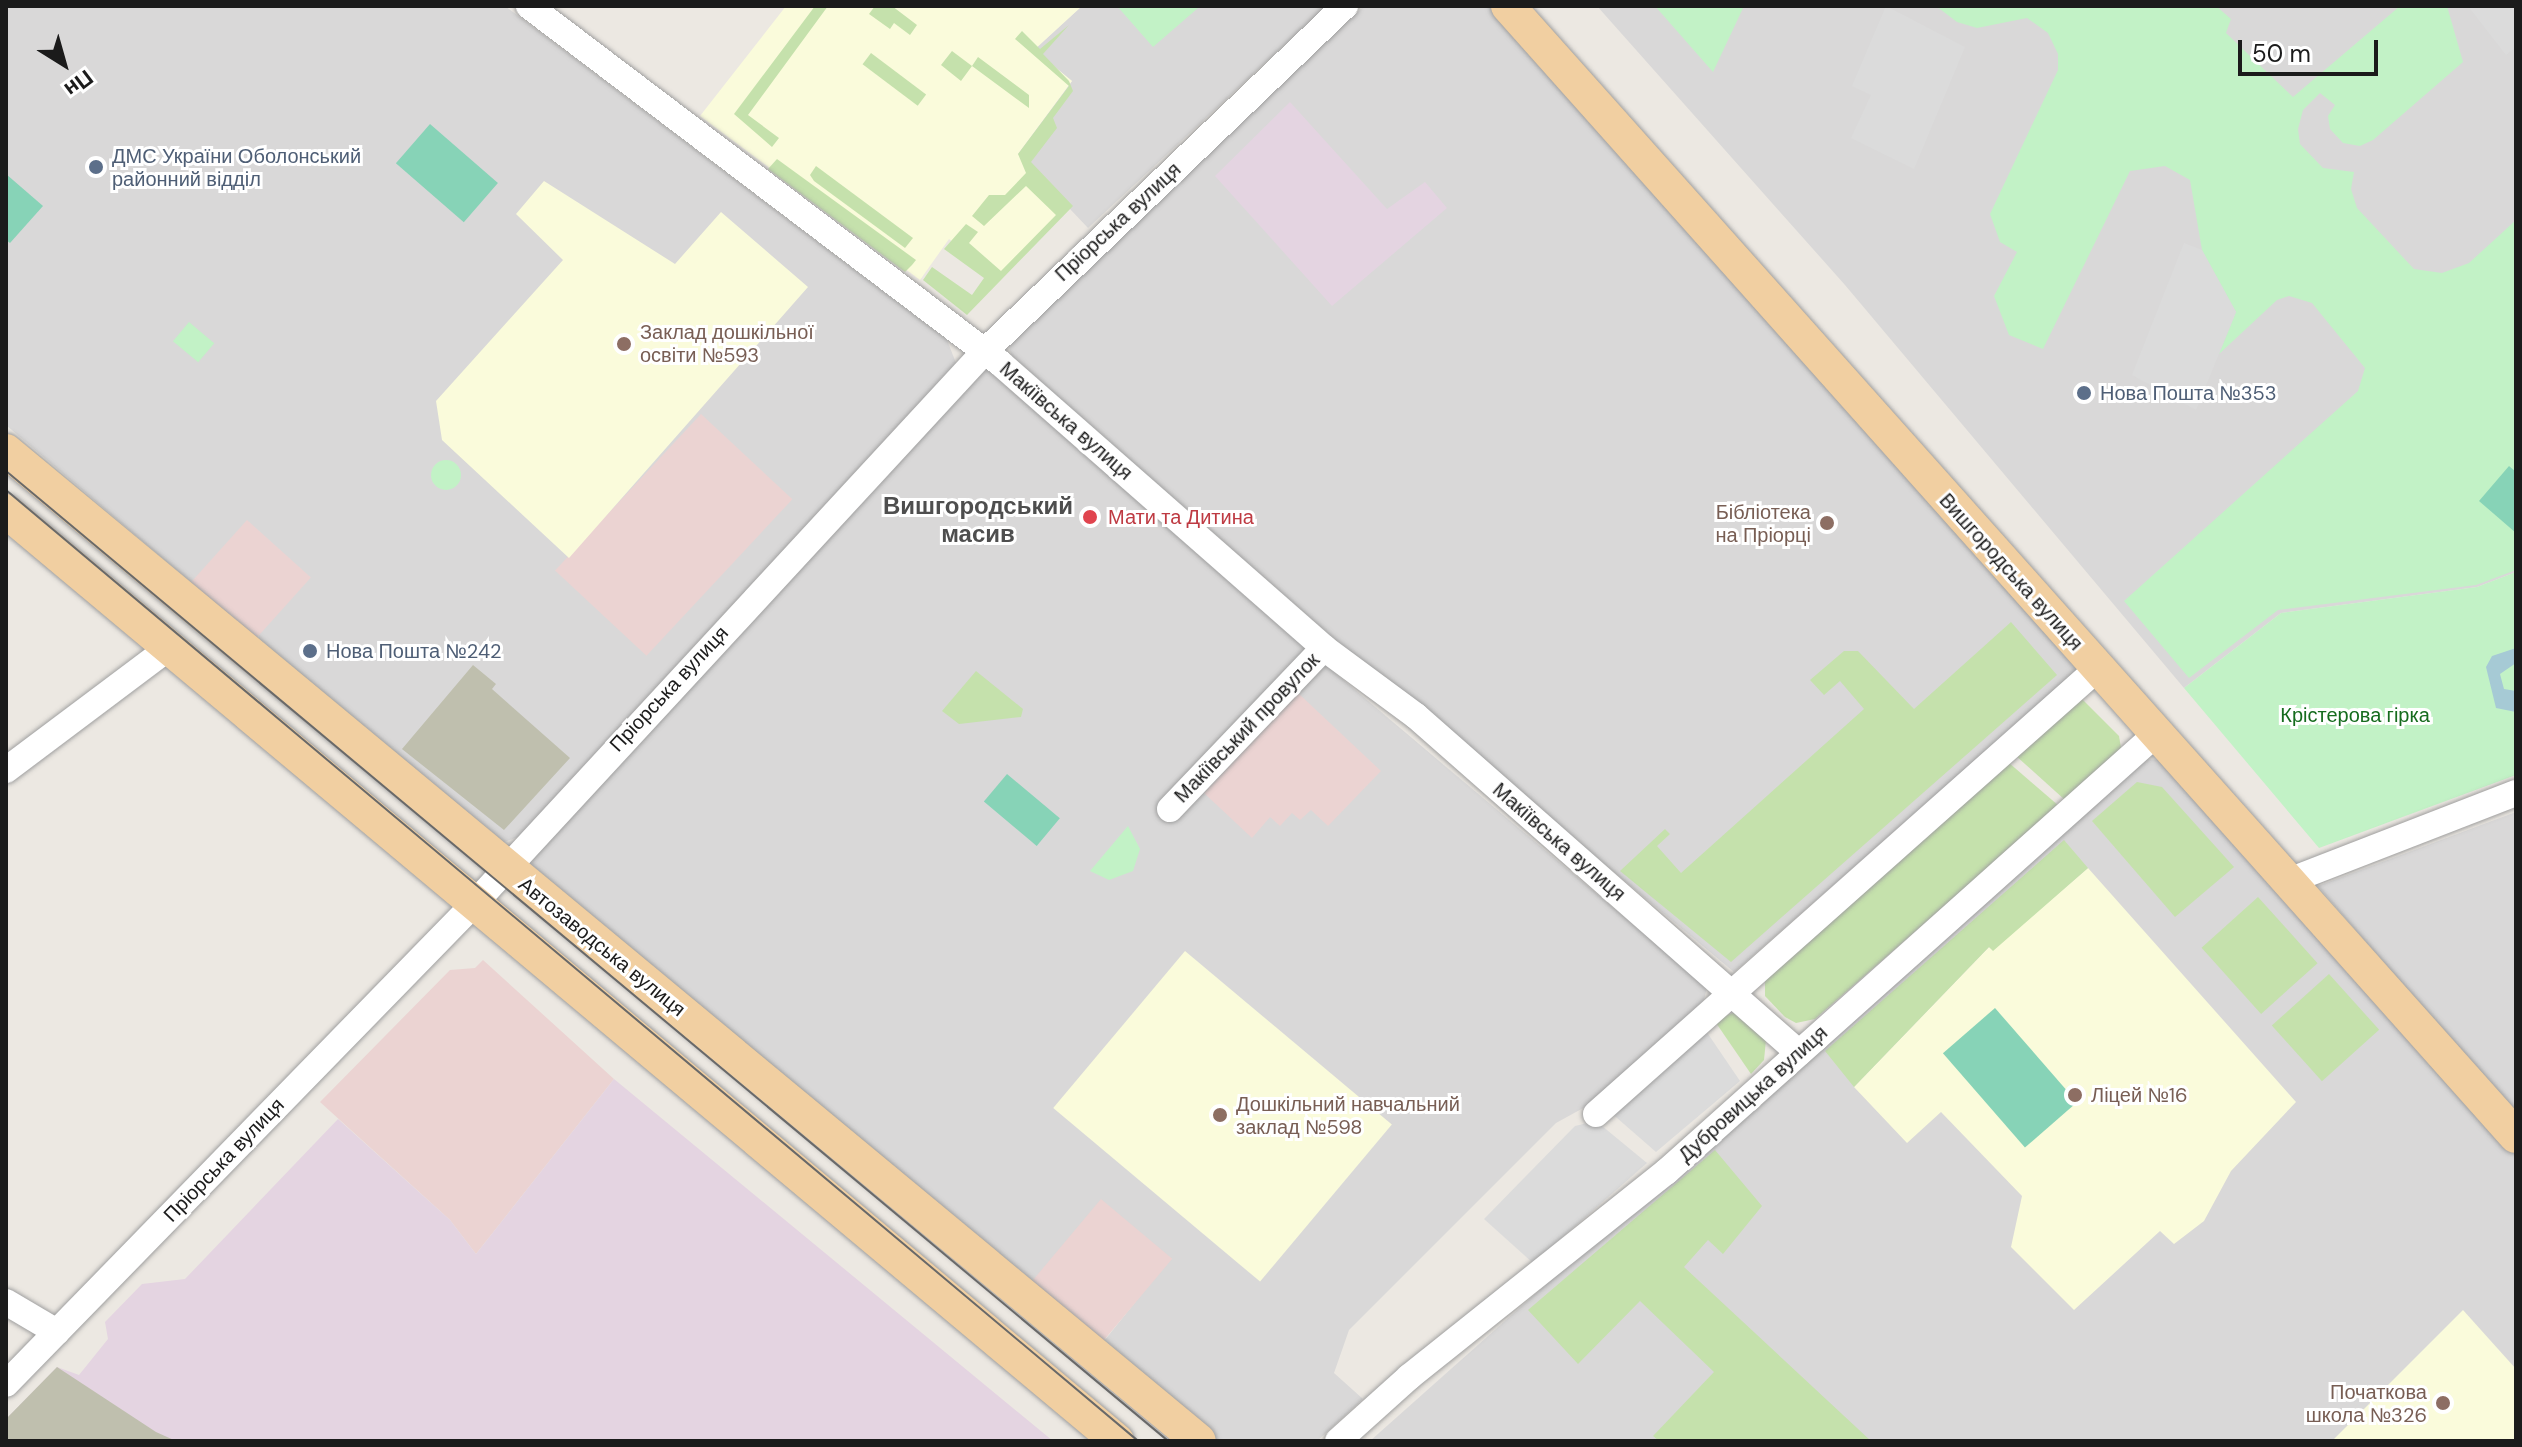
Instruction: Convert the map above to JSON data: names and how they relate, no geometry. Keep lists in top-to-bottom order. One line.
{"streets":{"main road":["Вишгородська вулиця","Автозаводська вулиця"],"street":["Пріорська вулиця","Макіївська вулиця","Макіївський провулок","Дубровицька вулиця"]},"crossings":[["Пріорська вулиця","Макіївська вулиця"],["Пріорська вулиця","Автозаводська вулиця"],["Макіївська вулиця","Макіївський провулок"],["Макіївська вулиця","Дубровицька вулиця"],["Вишгородська вулиця","Дубровицька вулиця"]],"districts":["Вишгородський масив"],"parks":["Крістерова гірка"],"places":["ДМС України Оболонський районний відділ","Заклад дошкільної освіти №593","Нова Пошта №353","Мати та Дитина","Бібліотека на Пріорці","Нова Пошта №242","Ліцей №16","Дошкільний навчальний заклад №598","Початкова школа №326"],"scale_bar":"50 m","north":"bottom right"}
